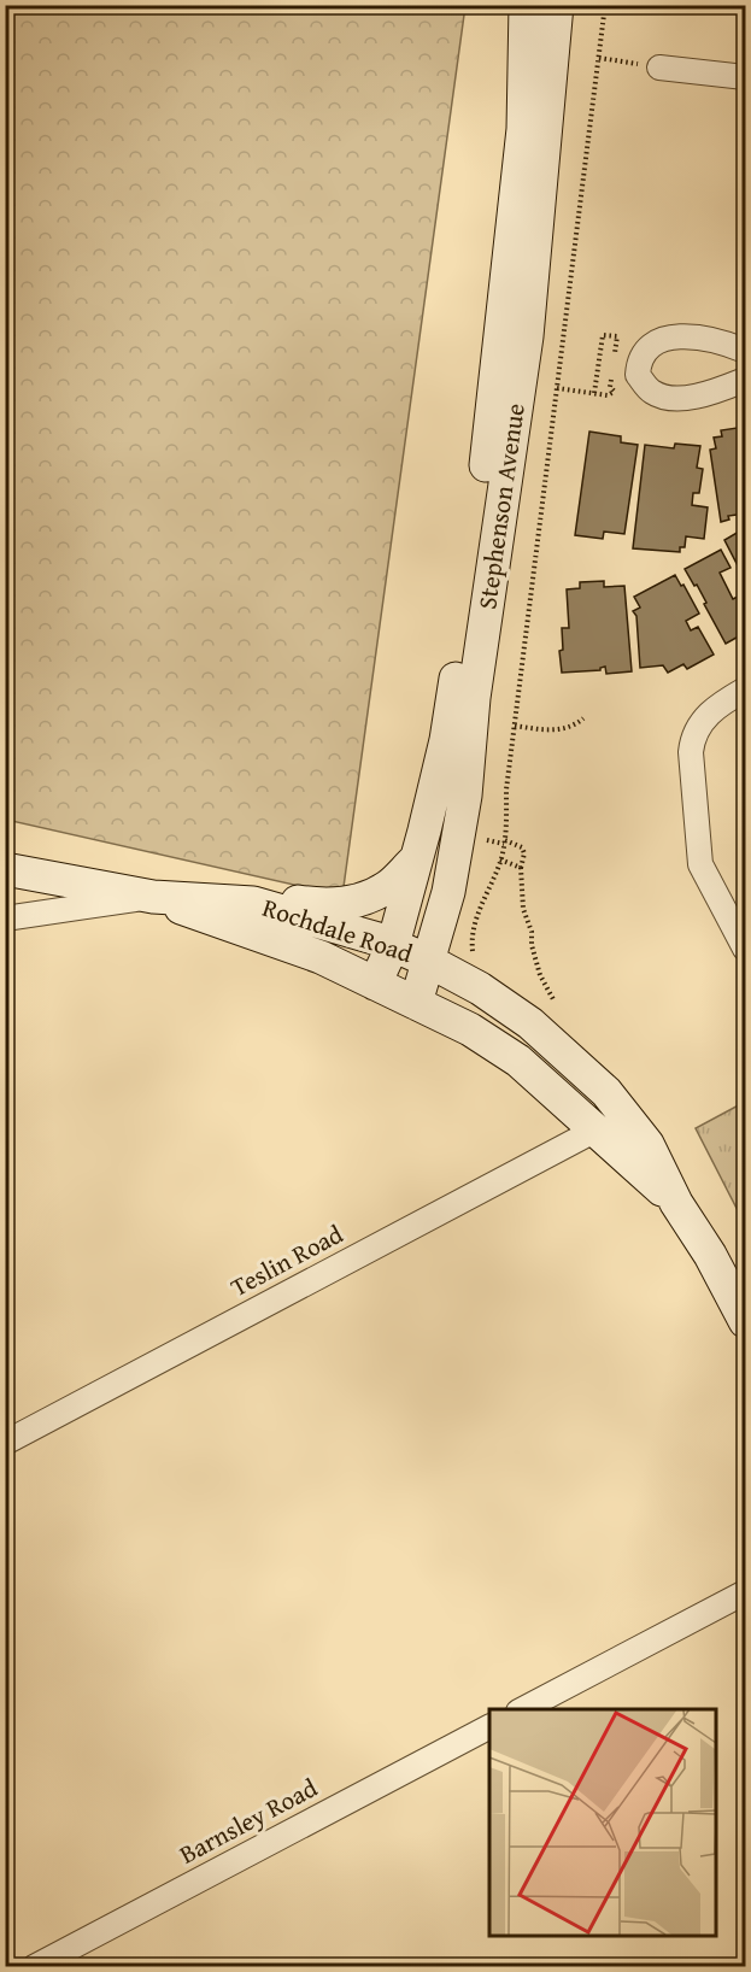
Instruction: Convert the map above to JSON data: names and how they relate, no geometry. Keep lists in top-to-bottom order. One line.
{"streets":{"main road":["Stephenson Avenue","Rochdale Road"],"street":["Teslin Road","Barnsley Road"]},"crossings":[["Stephenson Avenue","Rochdale Road"],["Rochdale Road","Teslin Road"]]}
